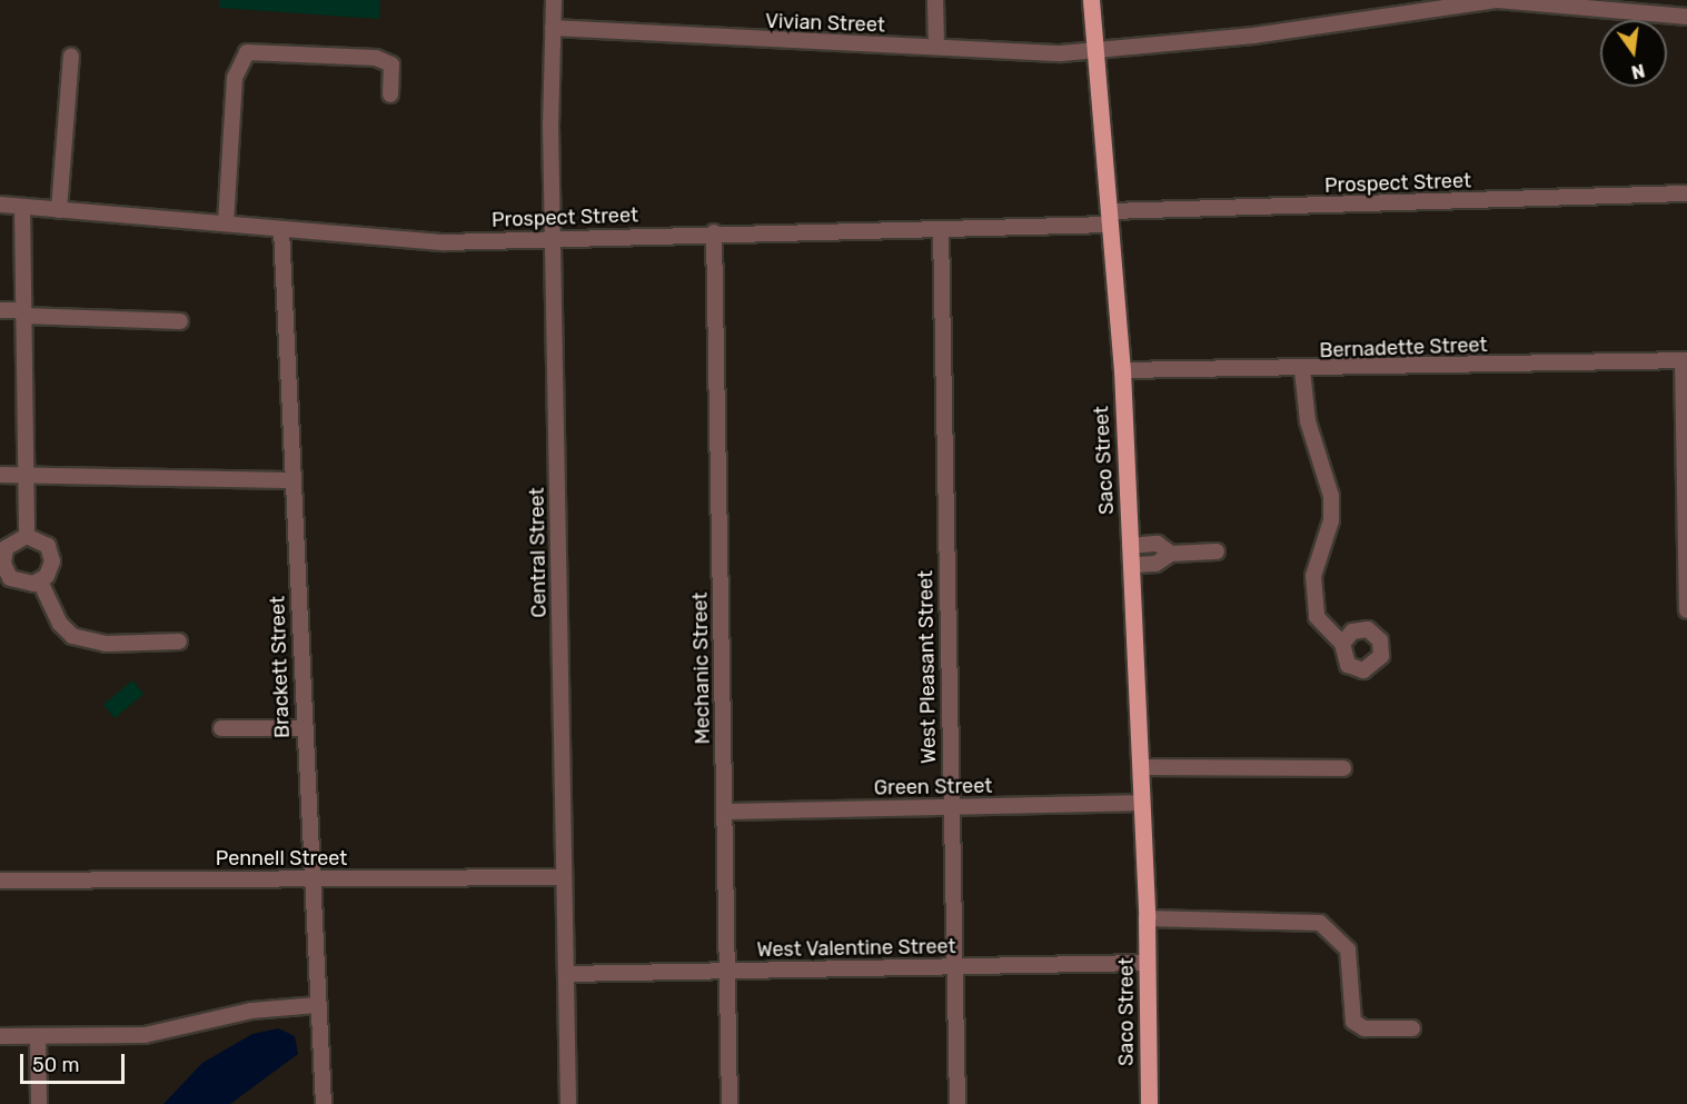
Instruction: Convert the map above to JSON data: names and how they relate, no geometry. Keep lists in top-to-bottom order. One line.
{"streets":{"main road":["Saco Street"],"street":["Vivian Street","Prospect Street","Bernadette Street","Central Street","Brackett Street","West Pleasant Street","Mechanic Street","Green Street","Pennell Street","West Valentine Street"]},"crossings":[["Vivian Street","Saco Street"],["Vivian Street","Central Street"],["Prospect Street","Saco Street"],["Prospect Street","Central Street"],["Prospect Street","Brackett Street"],["Prospect Street","West Pleasant Street"],["Prospect Street","Mechanic Street"],["Bernadette Street","Saco Street"],["Saco Street","Green Street"],["Saco Street","West Valentine Street"],["Central Street","Pennell Street"],["Central Street","West Valentine Street"],["Brackett Street","Pennell Street"],["West Pleasant Street","Green Street"],["West Pleasant Street","West Valentine Street"],["Mechanic Street","Green Street"],["Mechanic Street","West Valentine Street"]],"scale_bar":"50 m","north":"bottom"}
